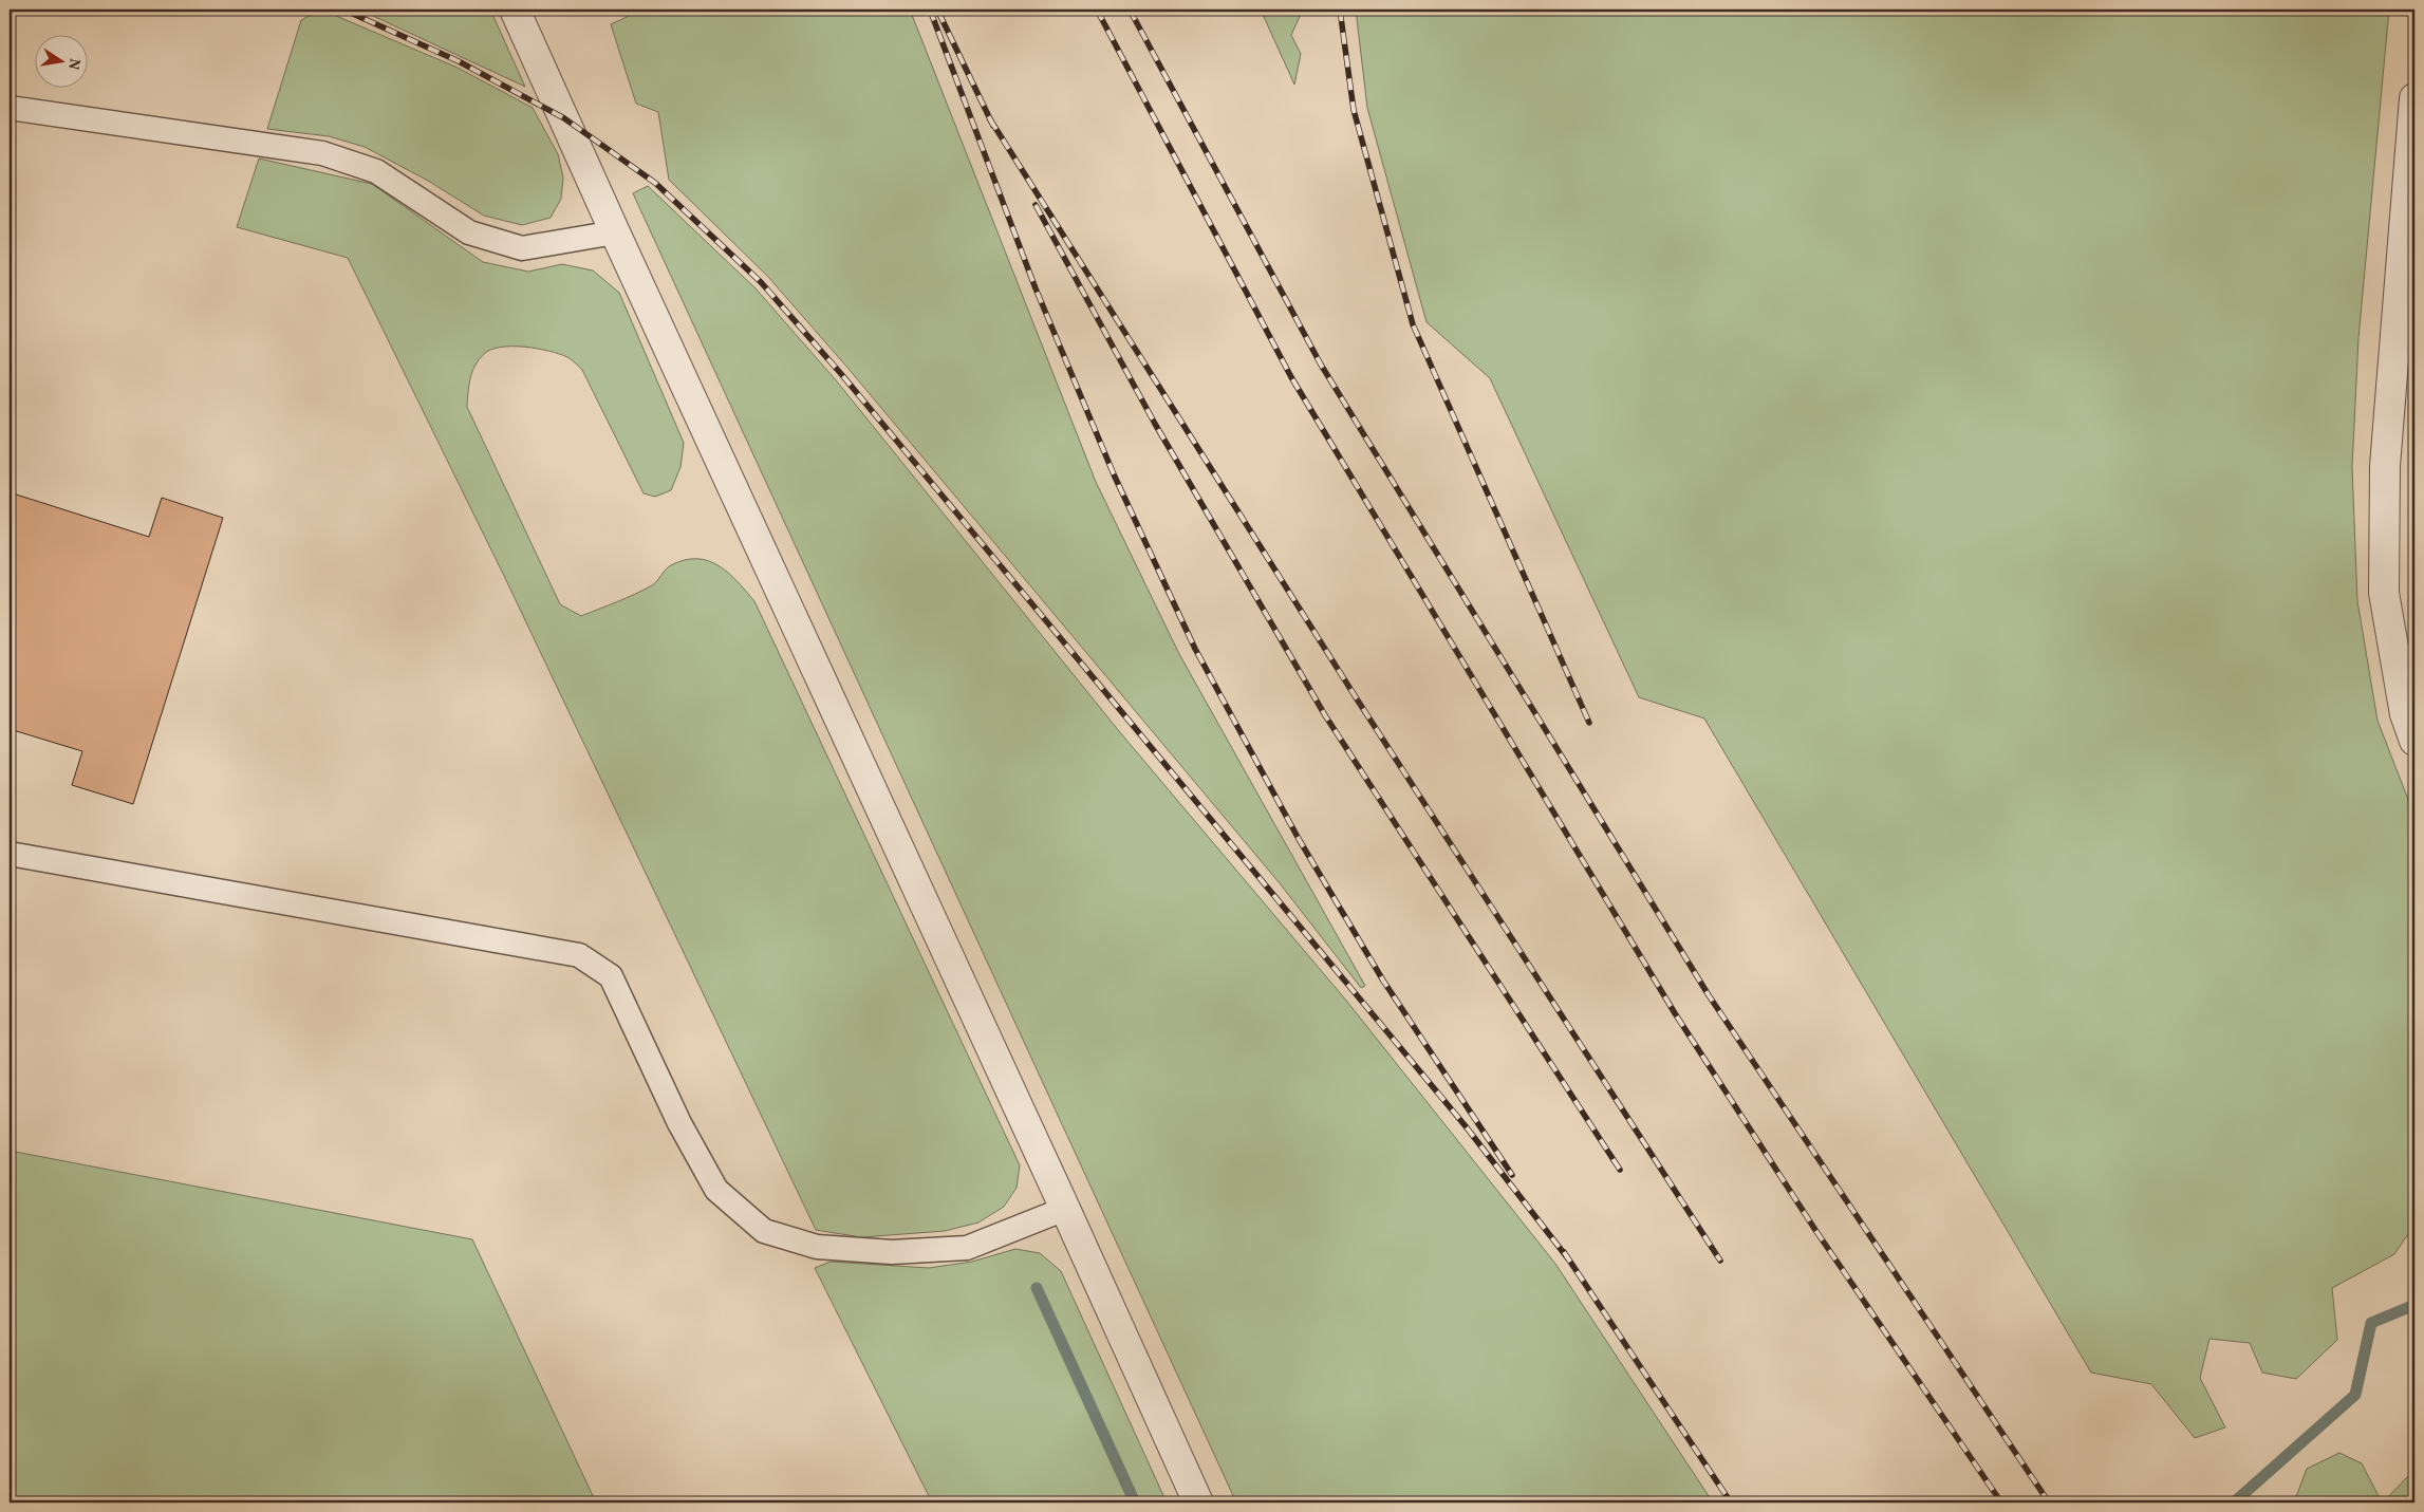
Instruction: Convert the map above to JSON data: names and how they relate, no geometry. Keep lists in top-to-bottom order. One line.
{"north":"right"}
